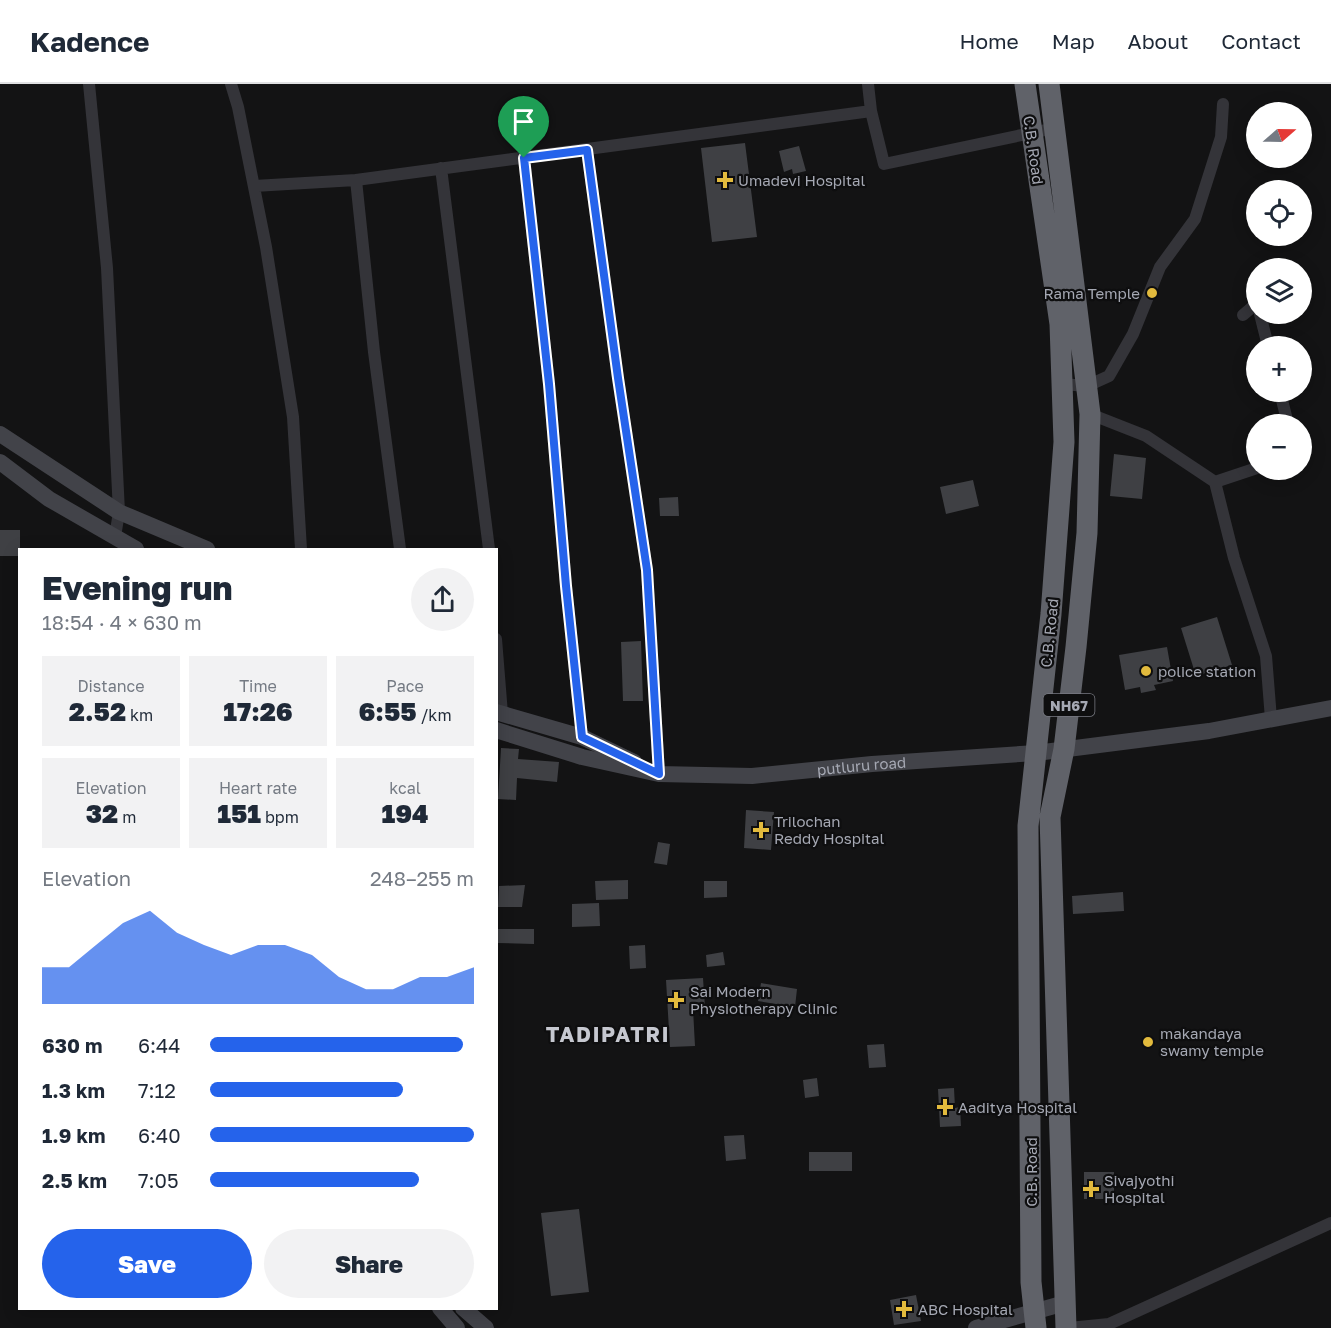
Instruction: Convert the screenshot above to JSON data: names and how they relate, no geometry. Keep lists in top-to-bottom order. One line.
{"streets":{"highway":["C.B. Road","NH67"],"main road":["putluru road"]},"crossings":[["C.B. Road","putluru road"],["NH67","putluru road"]],"districts":["TADIPATRI"],"places":{"health":["Umadevi Hospital","Trilochan Reddy Hospital","Sai Modern Physiotherapy Clinic","Aaditya Hospital","Sivajyothi Hospital","ABC Hospital"],"other":["Rama Temple","police station","makandaya swamy temple"]},"north":"right","page":{"header":"Kadence","nav":["Home","Map","About","Contact"],"map_buttons":["+","−"],"heading":["Evening run","18:54 · 4 × 630 m"],"stats":[["Distance","2.52 km"],["Time","17:26"],["Pace","6:55 /km"],["Elevation","32 m"],["Heart rate","151 bpm"],["kcal","194"]],"chart":["Elevation","248–255 m"],"list":[{"name":"630 m","note":"6:44"},{"name":"1.3 km","note":"7:12"},{"name":"1.9 km","note":"6:40"},{"name":"2.5 km","note":"7:05"}],"buttons":["Save","Share"]}}
